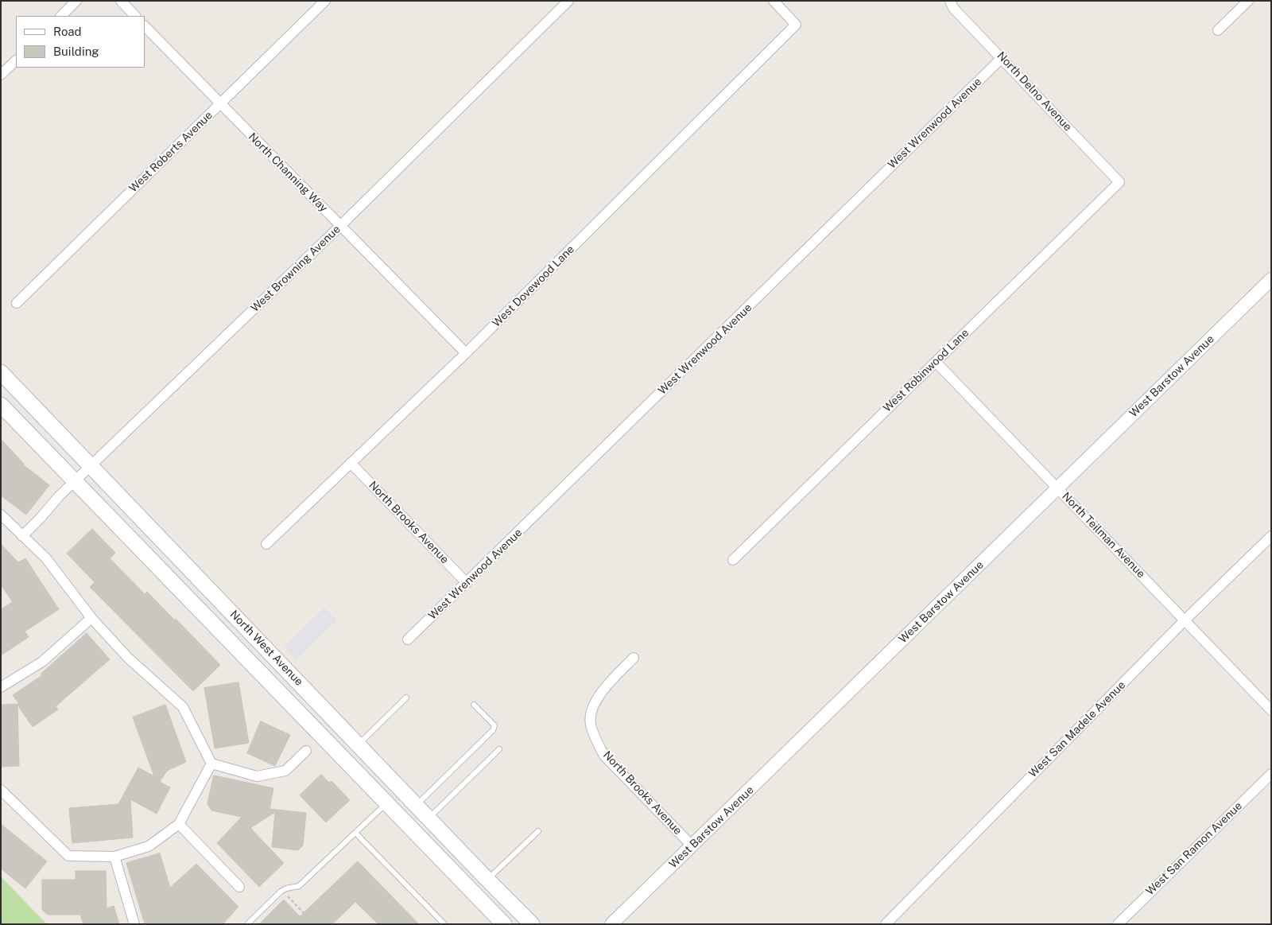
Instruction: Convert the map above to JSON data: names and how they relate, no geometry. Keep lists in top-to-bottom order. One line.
{"streets":{"main road":["North West Avenue"],"street":["North Delno Avenue","West Wrenwood Avenue","West Roberts Avenue","North Channing Way","West Browning Avenue","West Dovewood Lane","West Robinwood Lane","West Barstow Avenue","North Brooks Avenue","North Teilman Avenue","West San Madele Avenue","West San Ramon Avenue"]},"crossings":[["North Delno Avenue","West Wrenwood Avenue"],["North Delno Avenue","West Robinwood Lane"],["West Wrenwood Avenue","North Brooks Avenue"],["West Roberts Avenue","North Channing Way"],["North Channing Way","West Browning Avenue"],["North Channing Way","West Dovewood Lane"],["West Browning Avenue","North West Avenue"],["West Dovewood Lane","North Brooks Avenue"],["West Robinwood Lane","North Teilman Avenue"],["West Barstow Avenue","North Brooks Avenue"],["West Barstow Avenue","North Teilman Avenue"],["North Teilman Avenue","West San Madele Avenue"]],"legend":["Road","Building"]}
